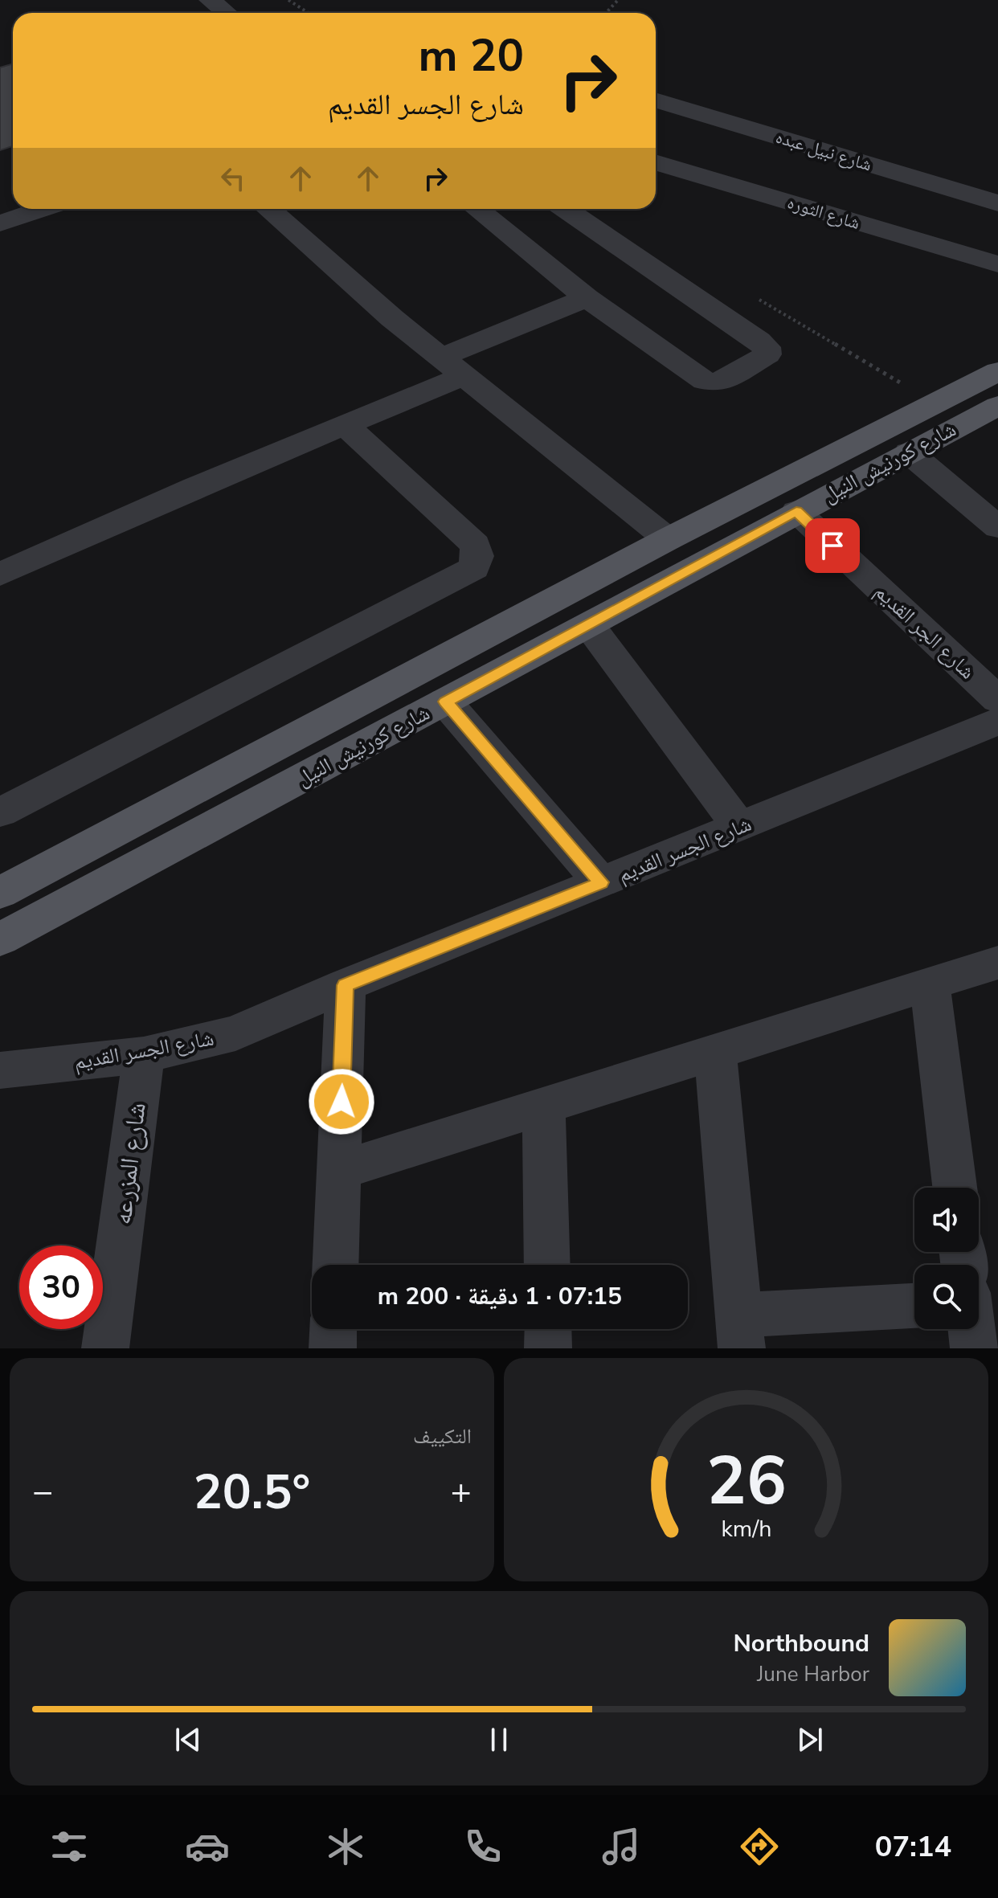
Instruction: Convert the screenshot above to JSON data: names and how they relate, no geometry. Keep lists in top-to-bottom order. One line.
{"streets":{"main road":["شارع كورنيش النيل"],"street":["شارع نبيل عبده","شارع الثوره","شارع الجر القديم","شارع الجسر القديم","شارع المزرعه"]},"crossings":[["شارع كورنيش النيل","شارع الجر القديم"],["شارع الجسر القديم","شارع المزرعه"]],"page":{"turn":["20 m","شارع الجسر القديم"],"limit":"30","trip":"07:15 · 1 دقيقة · 200 m","tile":"التكييف","heat":["−","20.5°","+"],"song":["Northbound","June Harbor"],"tabs":"07:14","gauge":["26","km/h"]}}
